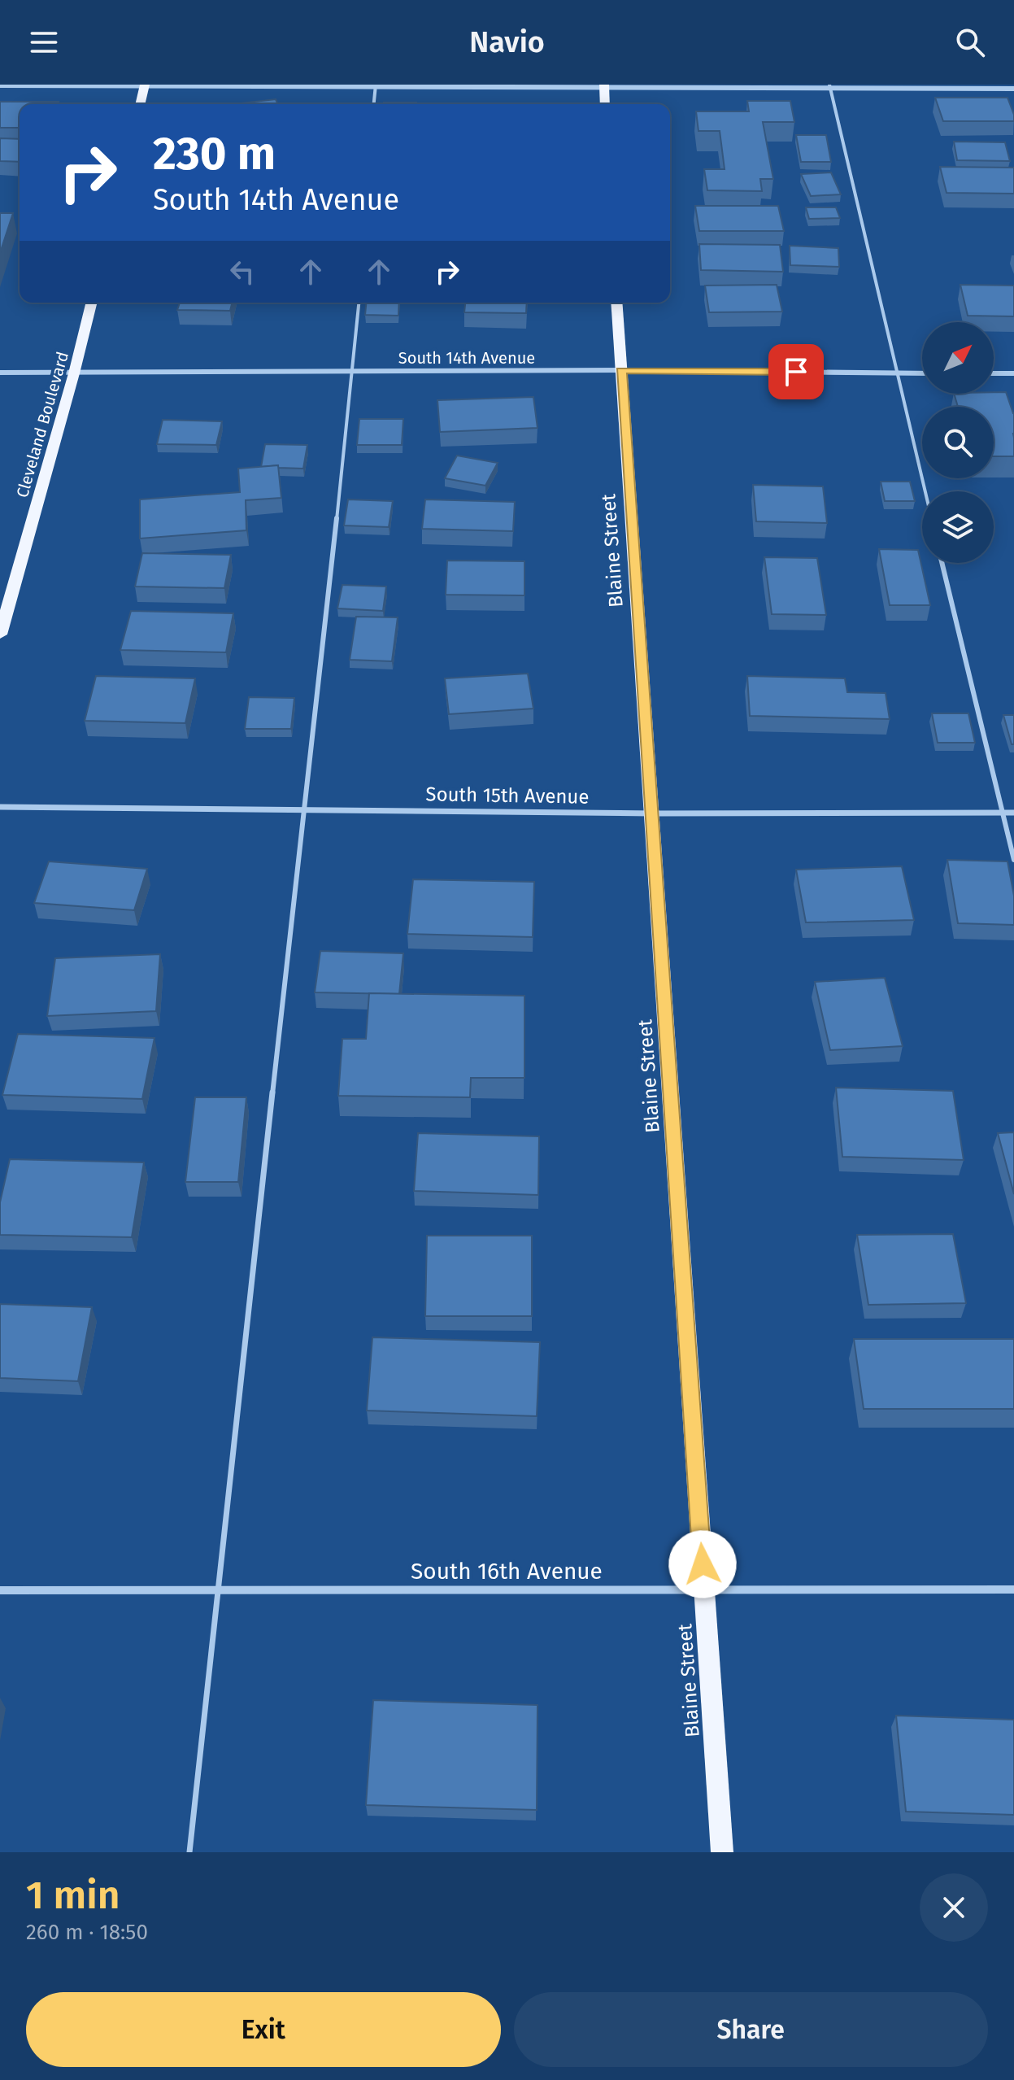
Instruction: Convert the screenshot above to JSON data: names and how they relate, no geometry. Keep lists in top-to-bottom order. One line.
{"streets":{"main road":["Cleveland Boulevard","Blaine Street"],"street":["South 14th Avenue","South 15th Avenue","South 16th Avenue"]},"crossings":[["South 14th Avenue","Cleveland Boulevard"],["South 14th Avenue","Blaine Street"],["Blaine Street","South 15th Avenue"],["Blaine Street","South 16th Avenue"]],"north":"top right","page":{"header":"Navio","turn":["230 m","South 14th Avenue"],"heading":["1 min","260 m · 18:50"],"buttons":["Exit","Share"]}}
